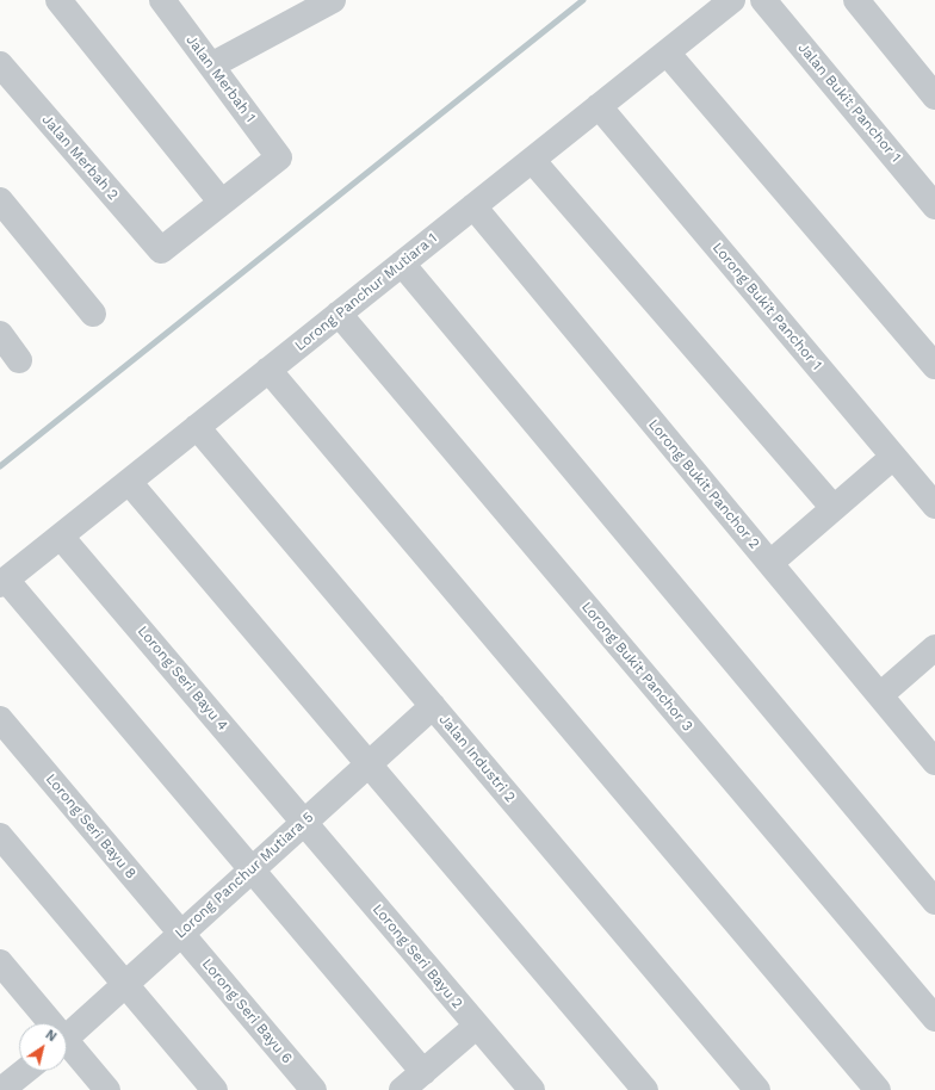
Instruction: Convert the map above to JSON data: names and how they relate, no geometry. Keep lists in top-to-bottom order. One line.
{"streets":{"street":["Jalan Merbah 1","Jalan Bukit Panchor 1","Jalan Merbah 2","Lorong Panchur Mutiara 1","Lorong Bukit Panchor 1","Lorong Bukit Panchor 2","Lorong Bukit Panchor 3","Lorong Seri Bayu 4","Jalan Industri 2","Lorong Seri Bayu 8","Lorong Panchur Mutiara 5","Lorong Seri Bayu 2","Lorong Seri Bayu 6"]},"crossings":[["Jalan Merbah 1","Jalan Merbah 2"],["Lorong Panchur Mutiara 1","Lorong Bukit Panchor 1"],["Lorong Panchur Mutiara 1","Lorong Bukit Panchor 2"],["Lorong Panchur Mutiara 1","Lorong Bukit Panchor 3"],["Lorong Panchur Mutiara 1","Lorong Seri Bayu 4"],["Lorong Panchur Mutiara 1","Jalan Industri 2"],["Lorong Seri Bayu 4","Lorong Panchur Mutiara 5"],["Lorong Seri Bayu 4","Lorong Seri Bayu 2"],["Jalan Industri 2","Lorong Panchur Mutiara 5"],["Lorong Seri Bayu 8","Lorong Panchur Mutiara 5"],["Lorong Seri Bayu 8","Lorong Seri Bayu 6"],["Lorong Panchur Mutiara 5","Lorong Seri Bayu 2"],["Lorong Panchur Mutiara 5","Lorong Seri Bayu 6"]],"north":"top right"}
